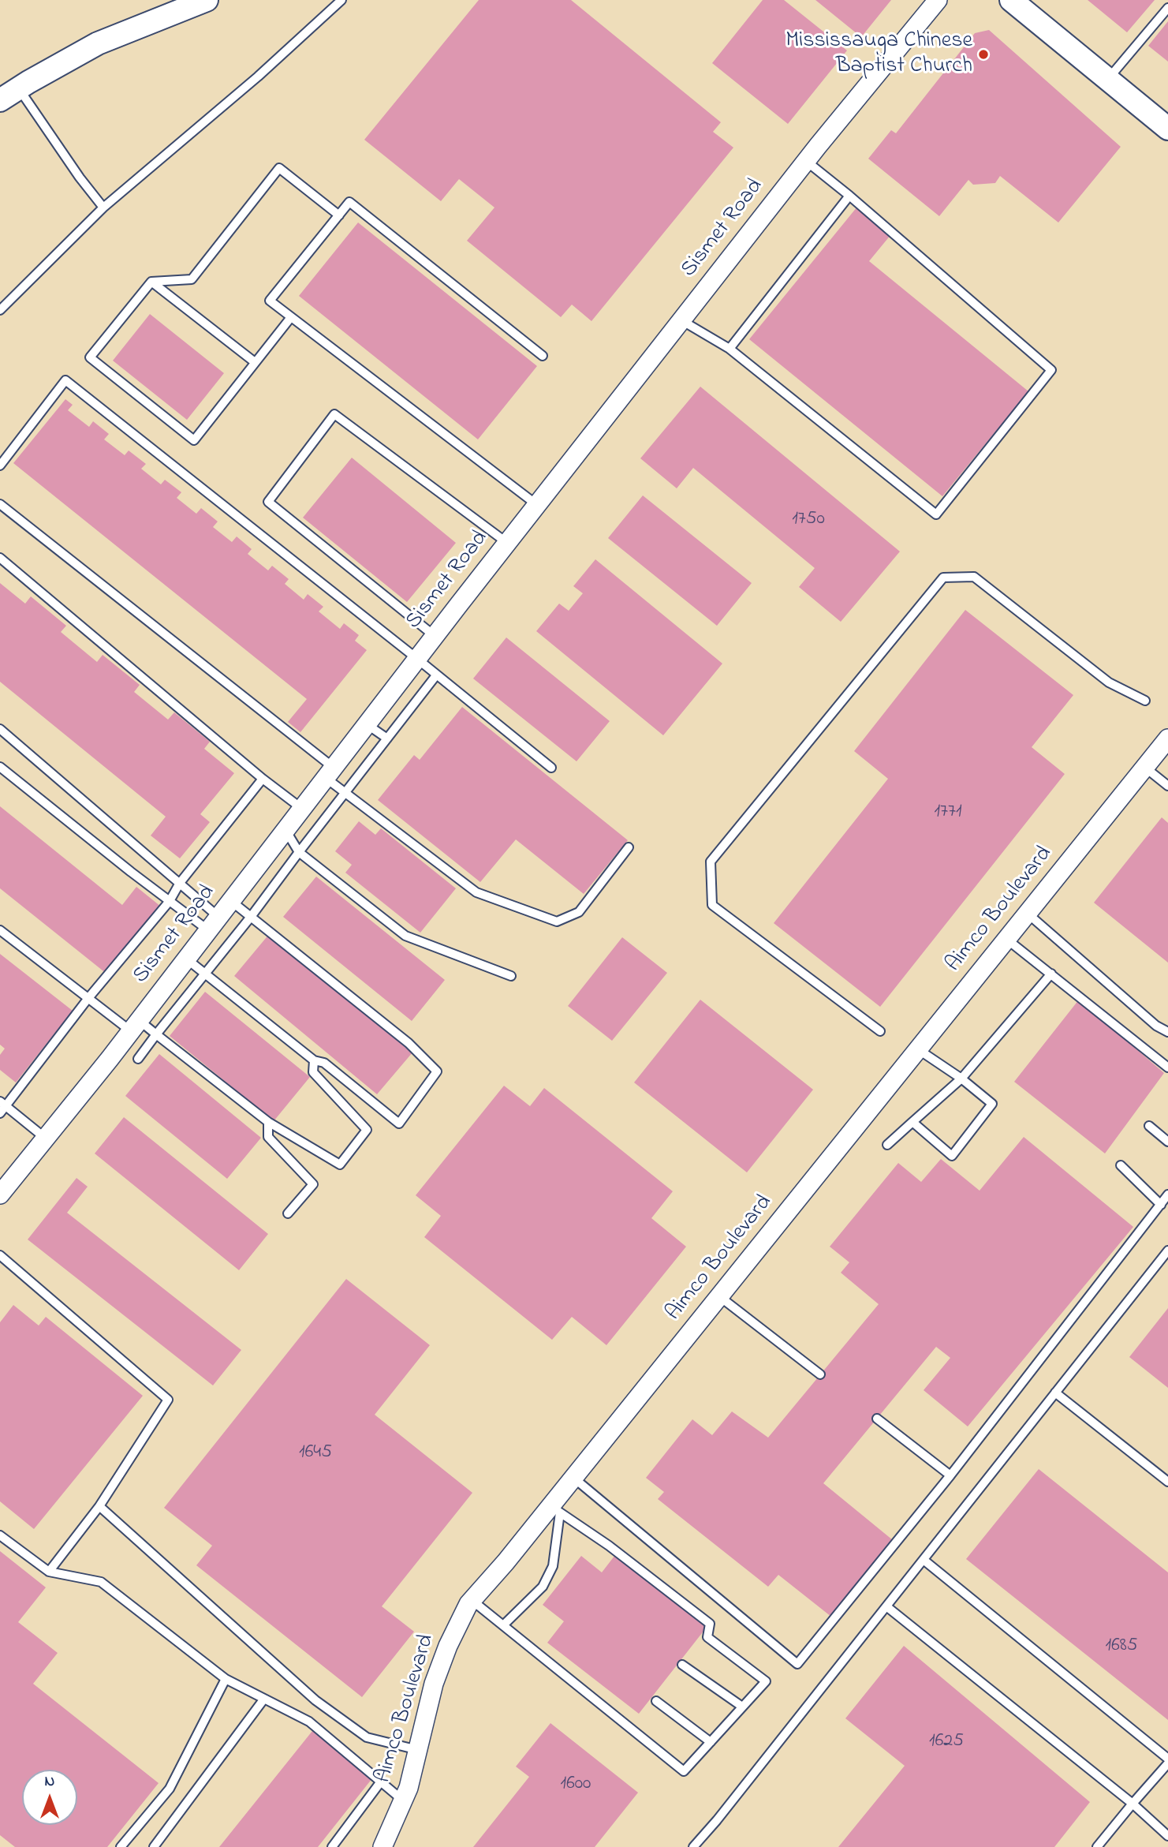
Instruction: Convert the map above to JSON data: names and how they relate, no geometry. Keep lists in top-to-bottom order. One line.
{"streets":{"street":["Sismet Road","Aimco Boulevard"]},"places":["Mississauga Chinese Baptist Church"],"house_numbers":["1750","1771","1645","1685","1625","1600"],"north":"top"}
